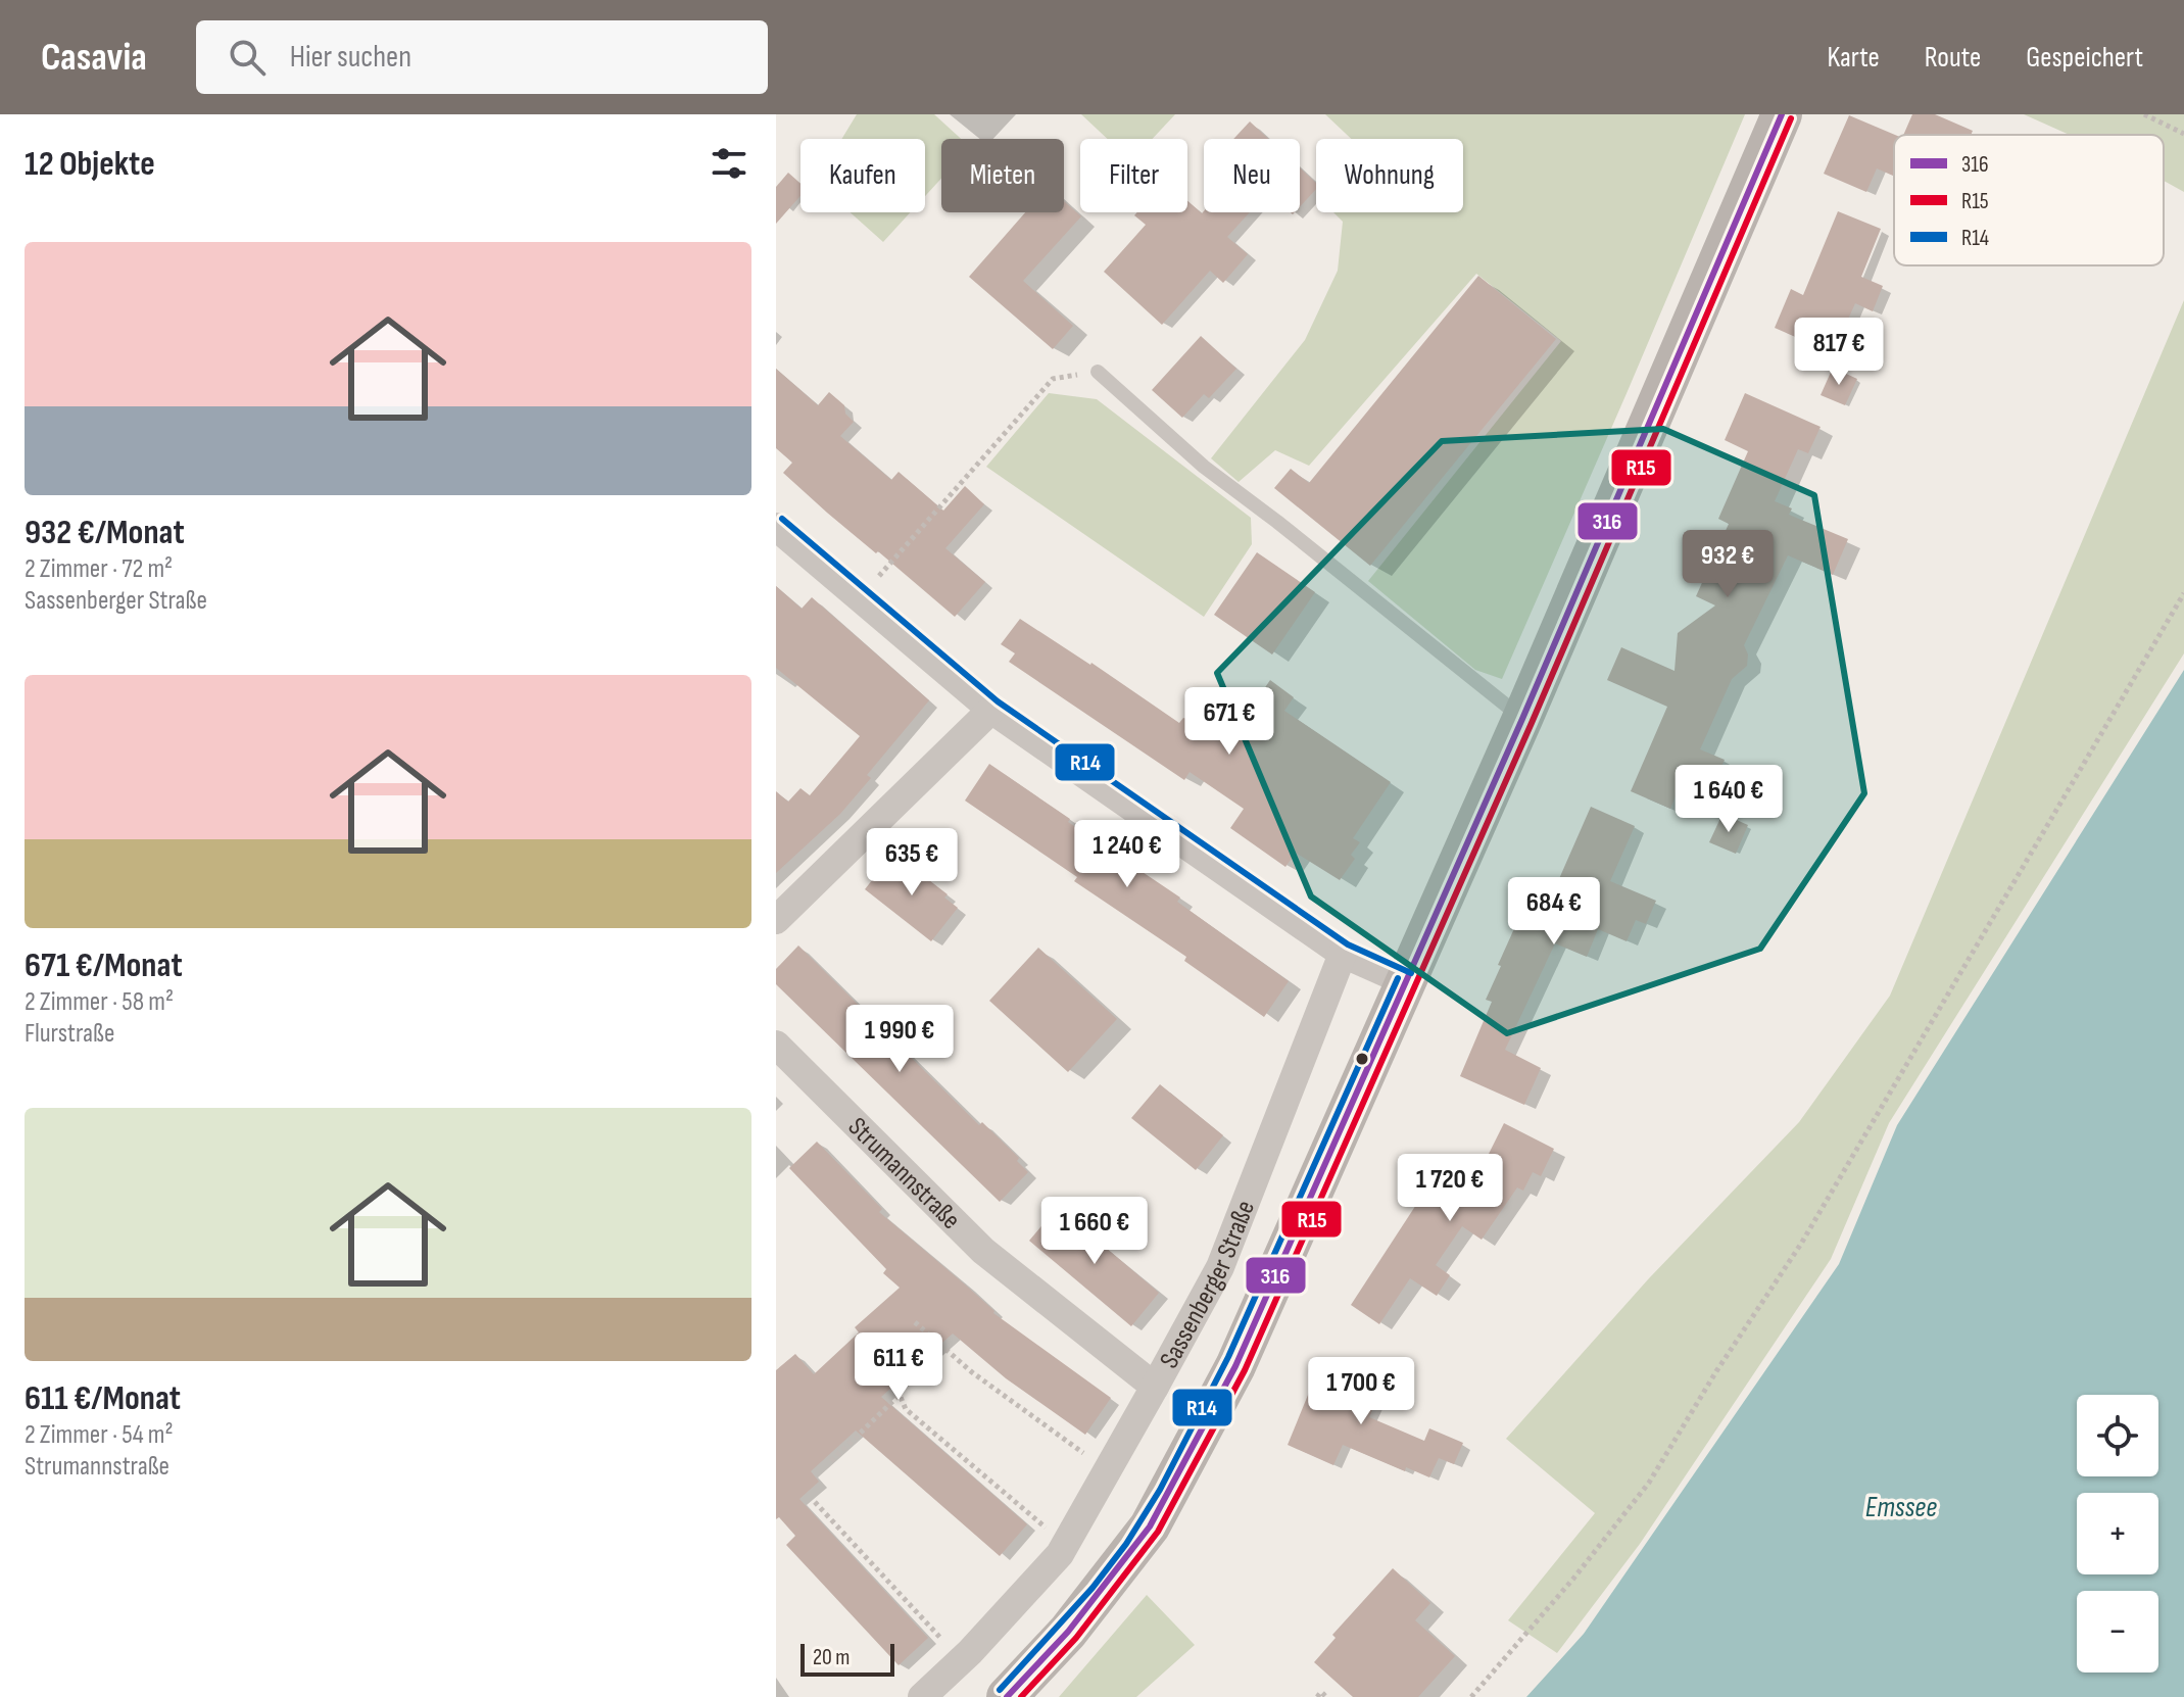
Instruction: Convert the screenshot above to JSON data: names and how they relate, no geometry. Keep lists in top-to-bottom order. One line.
{"streets":{"street":["Strumannstraße","Sassenberger Straße"]},"crossings":[["Strumannstraße","Sassenberger Straße"]],"water":["Emssee"],"lines":["transit line 316","transit line R15","transit line R14"],"legend":["316","R15","R14"],"scale_bar":"20 m","page":{"header":"Casavia","search":"Hier suchen","nav":["Karte","Route","Gespeichert"],"heading":"12 Objekte","chip":["Kaufen","Mieten","Filter","Neu","Wohnung"],"list":[{"name":"932 €/Monat","note":"2 Zimmer · 72 m² · Sassenberger Straße"},{"name":"671 €/Monat","note":"2 Zimmer · 58 m² · Flurstraße"},{"name":"611 €/Monat","note":"2 Zimmer · 54 m² · Strumannstraße"}],"price":["817 €","932 €","671 €","1 640 €","1 240 €","635 €","684 €","1 990 €","1 720 €","1 660 €","611 €","1 700 €"],"map_buttons":["+","−"],"scale":"20 m"}}
